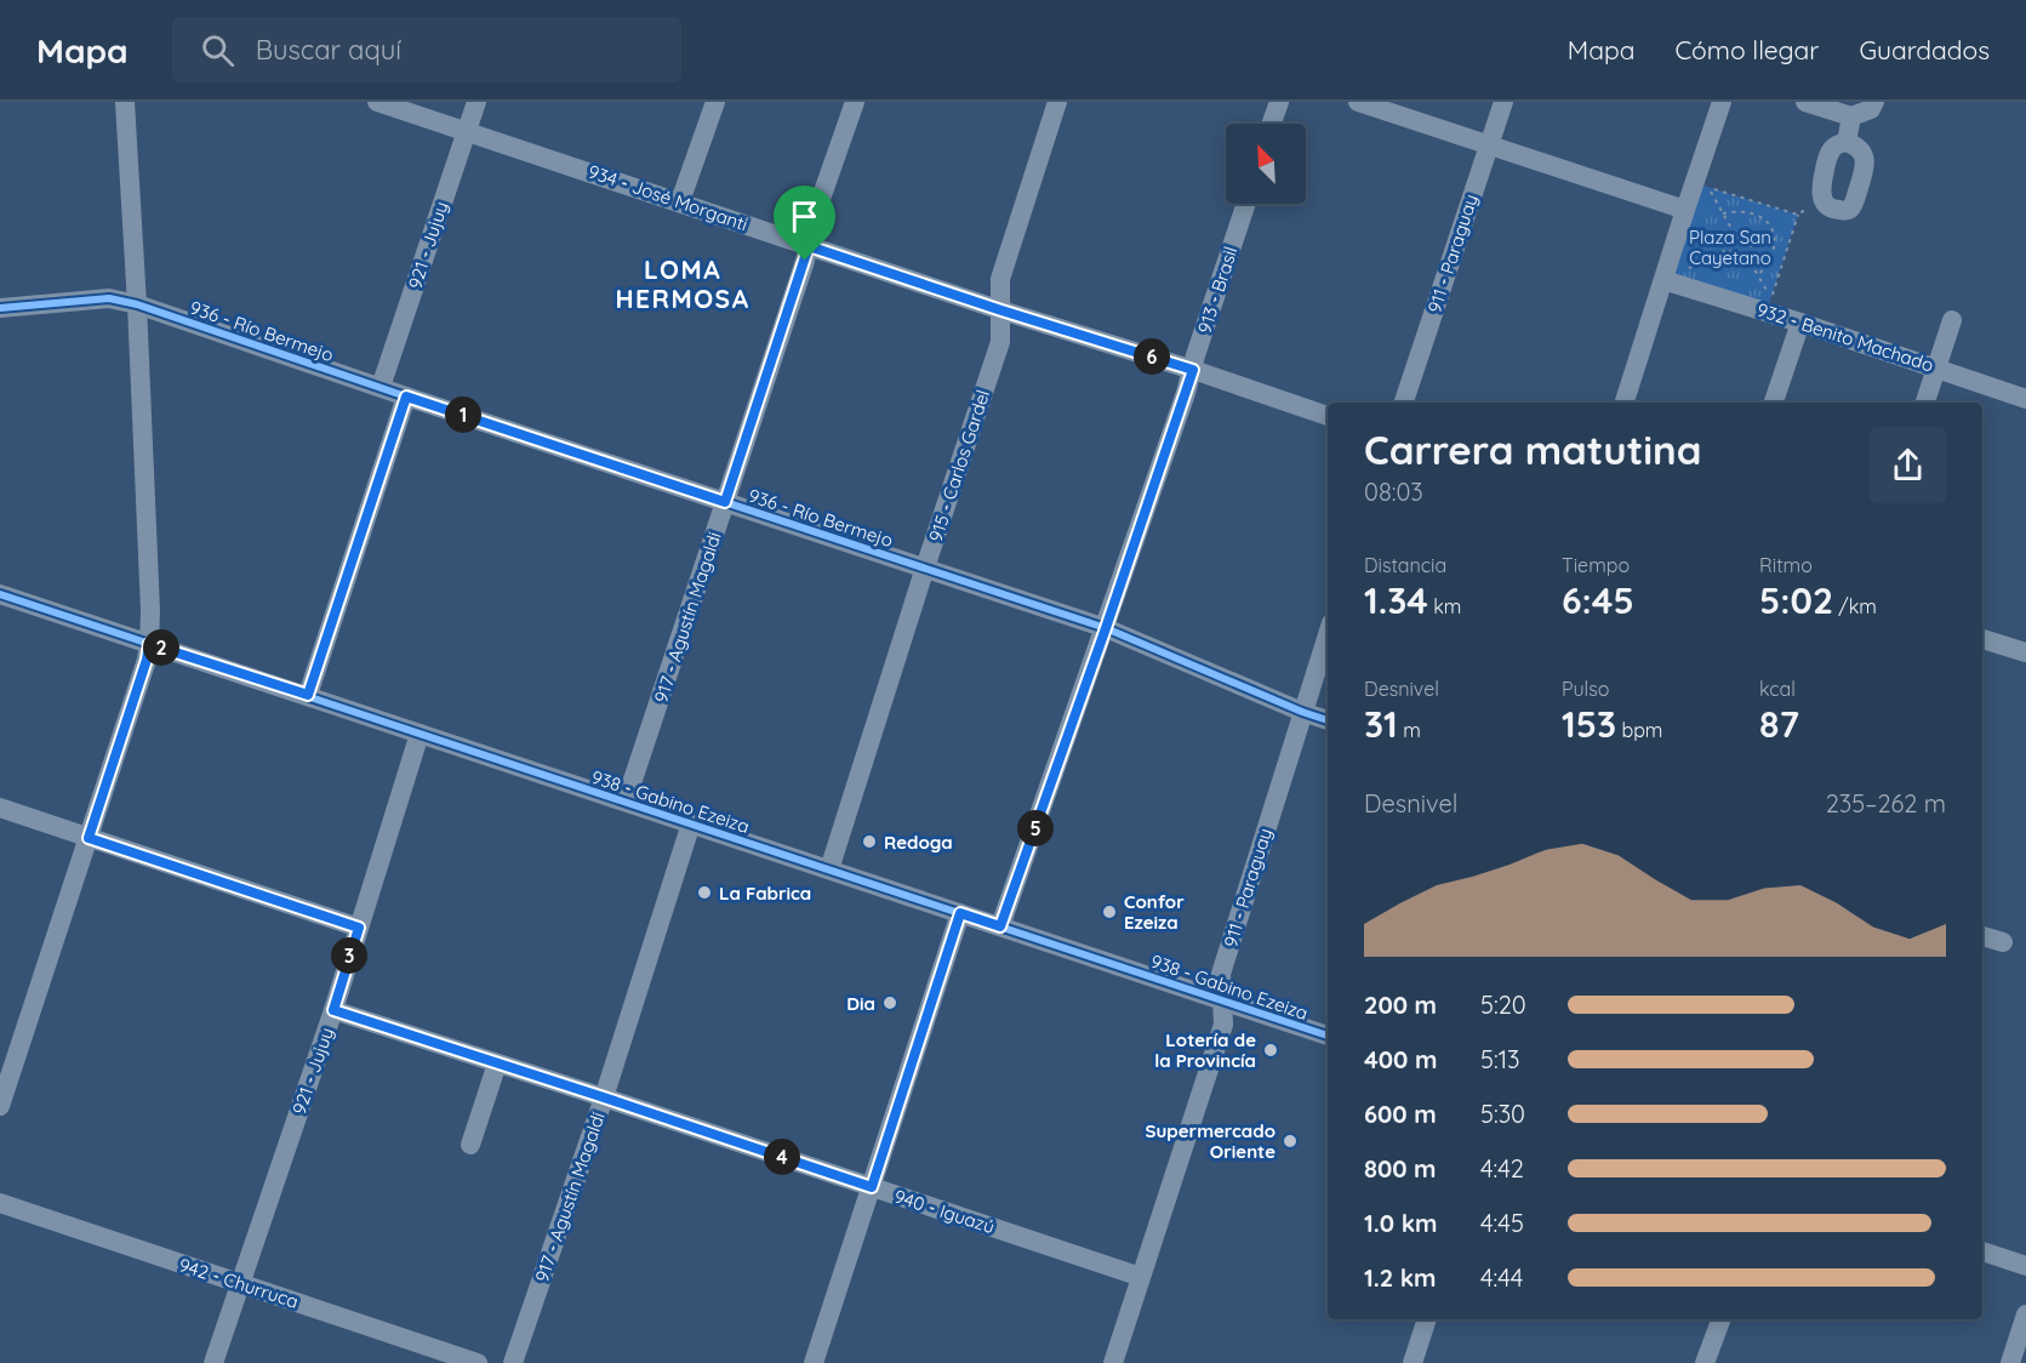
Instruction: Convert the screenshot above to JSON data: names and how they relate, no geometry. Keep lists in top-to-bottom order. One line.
{"streets":{"street":["934 - José Morganti","921 - Jujuy","911 - Paraguay","913 - Brasil","936 - Río Bermejo","932 - Benito Machado","915 - Carlos Gardel","917 - Agustín Magaldi","938 - Gabino Ezeiza","940 - Iguazú","942 - Churruca"]},"crossings":[["934 - José Morganti","921 - Jujuy"],["934 - José Morganti","913 - Brasil"],["934 - José Morganti","915 - Carlos Gardel"],["934 - José Morganti","917 - Agustín Magaldi"],["921 - Jujuy","936 - Río Bermejo"],["921 - Jujuy","938 - Gabino Ezeiza"],["921 - Jujuy","940 - Iguazú"],["921 - Jujuy","942 - Churruca"],["911 - Paraguay","936 - Río Bermejo"],["911 - Paraguay","938 - Gabino Ezeiza"],["911 - Paraguay","940 - Iguazú"],["913 - Brasil","936 - Río Bermejo"],["913 - Brasil","938 - Gabino Ezeiza"],["936 - Río Bermejo","915 - Carlos Gardel"],["936 - Río Bermejo","917 - Agustín Magaldi"],["915 - Carlos Gardel","938 - Gabino Ezeiza"],["917 - Agustín Magaldi","938 - Gabino Ezeiza"],["917 - Agustín Magaldi","940 - Iguazú"]],"districts":["LOMA HERMOSA"],"parks":["Plaza San Cayetano"],"places":["Redoga","La Fabrica","Confor Ezeiza","Dia","Lotería de la Provincía","Supermercado Oriente"],"north":"top left","page":{"header":"Mapa","search":"Buscar aquí","nav":["Mapa","Cómo llegar","Guardados"],"pins":["6","1","2","5","3","4"],"heading":["Carrera matutina","08:03"],"stats":[["Distancia","1.34 km"],["Tiempo","6:45"],["Ritmo","5:02 /km"],["Desnivel","31 m"],["Pulso","153 bpm"],["kcal","87"]],"chart":["Desnivel","235–262 m"],"list":[{"name":"200 m","note":"5:20"},{"name":"400 m","note":"5:13"},{"name":"600 m","note":"5:30"},{"name":"800 m","note":"4:42"},{"name":"1.0 km","note":"4:45"},{"name":"1.2 km","note":"4:44"}]}}
